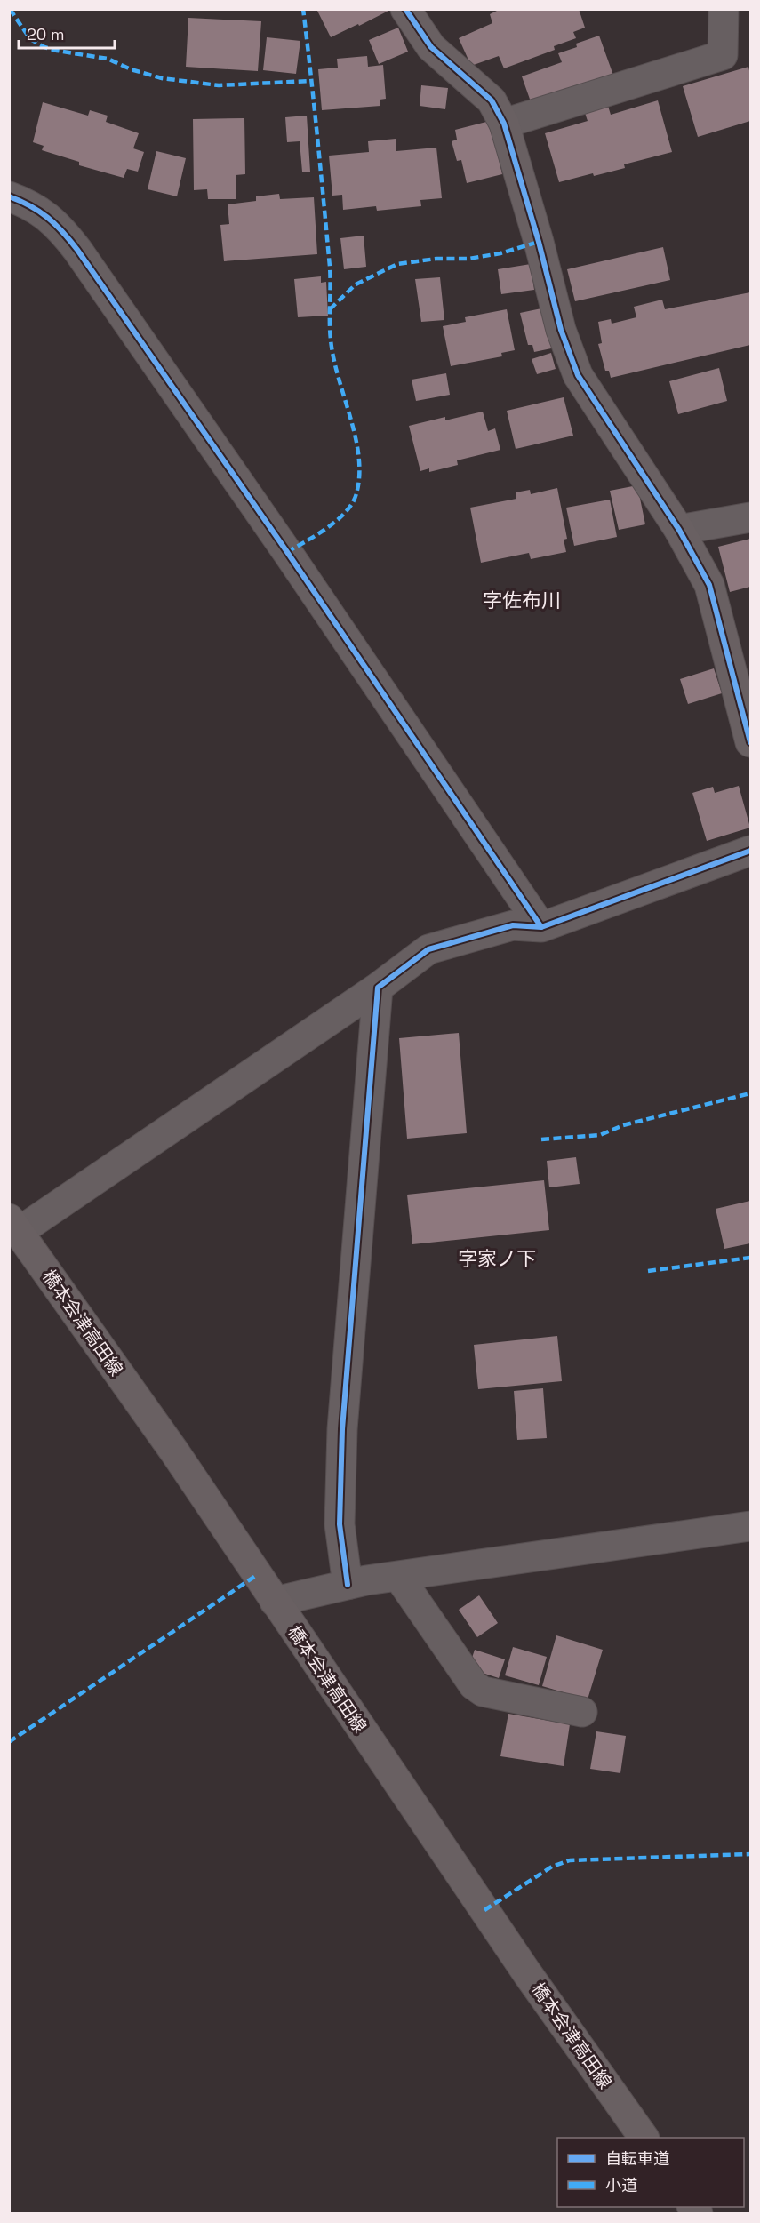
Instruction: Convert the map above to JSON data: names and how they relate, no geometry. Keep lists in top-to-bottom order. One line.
{"streets":{"main road":["橋本会津高田線"]},"districts":["字佐布川","字家ノ下"],"legend":["自転車道","小道"],"scale_bar":"20 m"}
